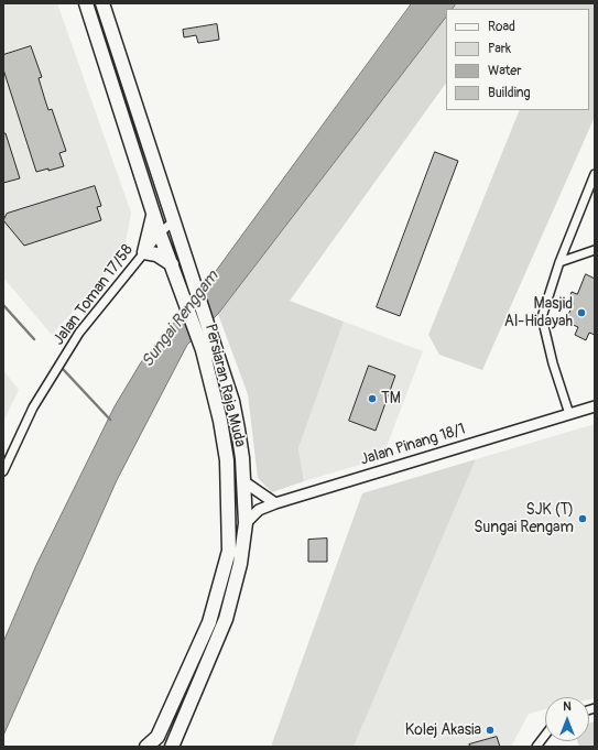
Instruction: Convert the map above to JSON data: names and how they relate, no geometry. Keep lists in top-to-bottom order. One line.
{"streets":{"main road":["Persiaran Raja Muda"],"street":["Jalan Toman 17/58","Jalan Pinang 18/1"]},"crossings":[["Jalan Toman 17/58","Persiaran Raja Muda"],["Persiaran Raja Muda","Jalan Pinang 18/1"]],"water":["Sungai Renggam"],"places":["Masjid Al-Hidayah","TM","SJK (T) Sungai Rengam","Kolej Akasia"],"legend":["Road","Park","Water","Building"],"north":"top"}
